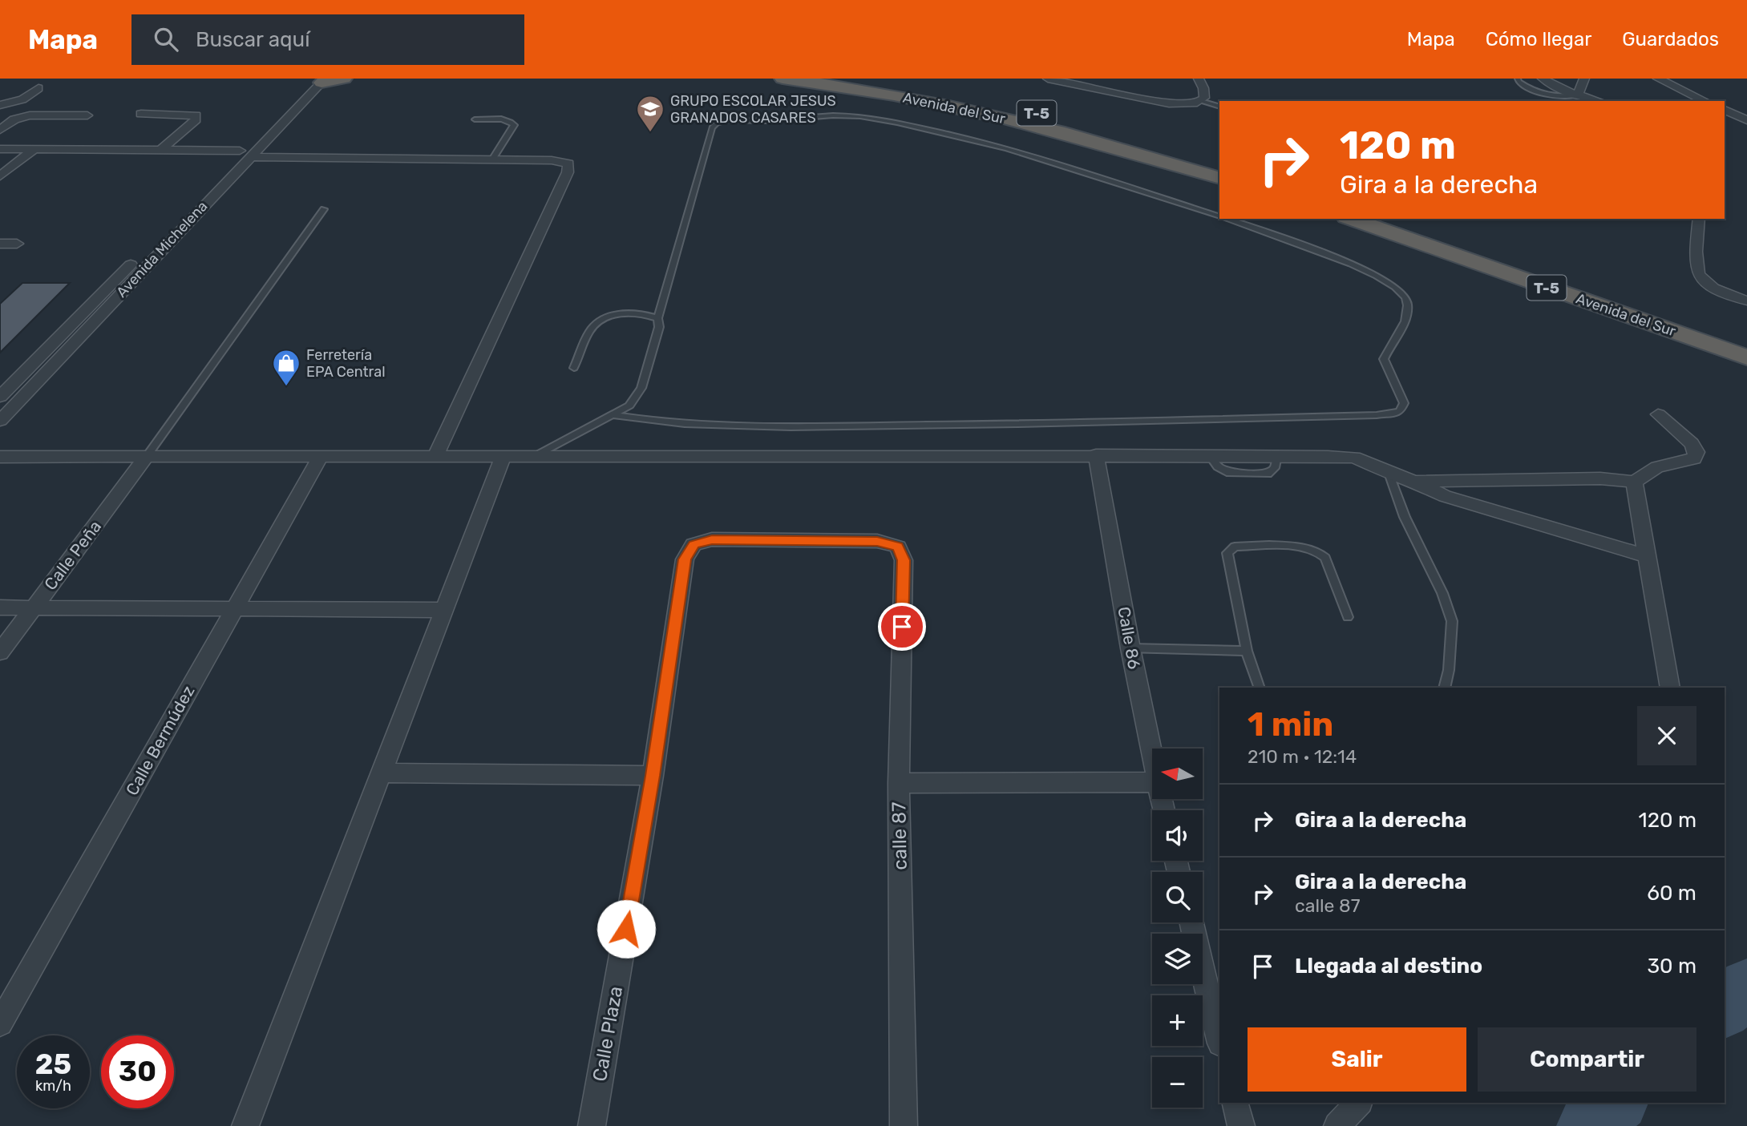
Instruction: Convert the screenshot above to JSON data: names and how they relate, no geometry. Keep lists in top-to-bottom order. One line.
{"streets":{"highway":["Avenida del Sur","T-5"],"street":["Avenida Michelena","Calle Peña","Calle 86","Calle Bermúdez","calle 87","Calle Plaza"]},"crossings":[["calle 87","Calle Plaza"]],"places":{"school or university":["GRUPO ESCOLAR JESUS GRANADOS CASARES"],"shop":["Ferretería EPA Central"]},"north":"left","page":{"header":"Mapa","search":"Buscar aquí","nav":["Mapa","Cómo llegar","Guardados"],"turn":["120 m","Gira a la derecha"],"heading":["1 min","210 m · 12:14"],"map_buttons":["+","−"],"list":[{"name":"Gira a la derecha","value":"120 m"},{"name":"Gira a la derecha","note":"calle 87","value":"60 m"},{"name":"Llegada al destino","value":"30 m"}],"buttons":["Salir","Compartir"],"speed":"25 km/h","limit":"30"}}
